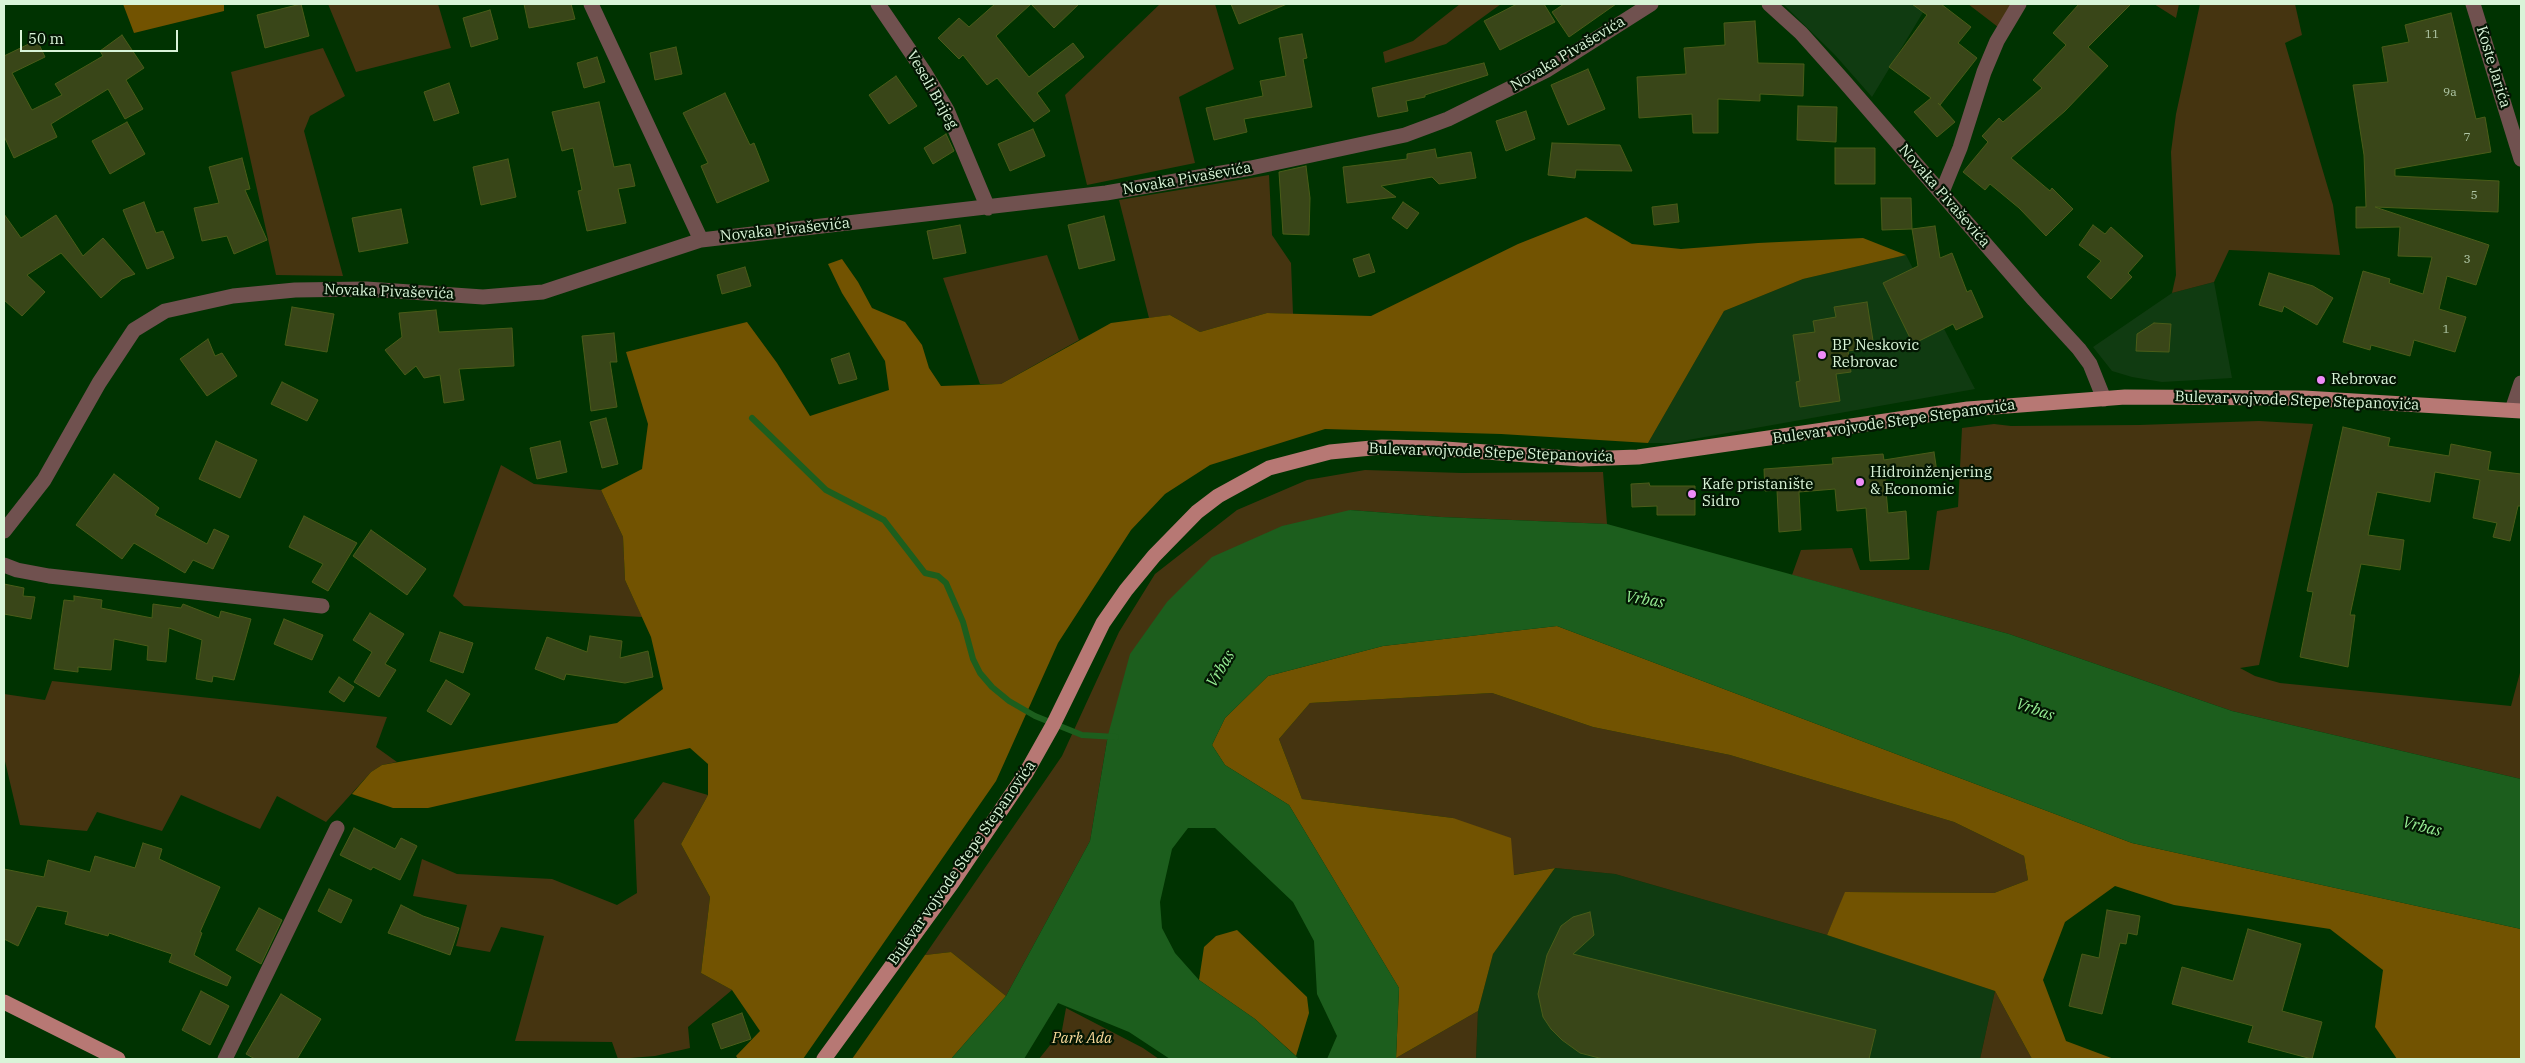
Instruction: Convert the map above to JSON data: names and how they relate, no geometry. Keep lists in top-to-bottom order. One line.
{"streets":{"main road":["Bulevar vojvode Stepe Stepanovića"],"street":["Novaka Pivaševića","Koste Jarića","Veseli Brijeg"]},"crossings":[["Novaka Pivaševića","Veseli Brijeg"],["Novaka Pivaševića","Bulevar vojvode Stepe Stepanovića"]],"water":["Vrbas"],"parks":["Park Ada"],"places":["BP Neskovic Rebrovac","Rebrovac","Hidroinženjering & Economic","Kafe pristanište Sidro"],"house_numbers":["11","9a","7","5","3","1"],"scale_bar":"50 m"}
